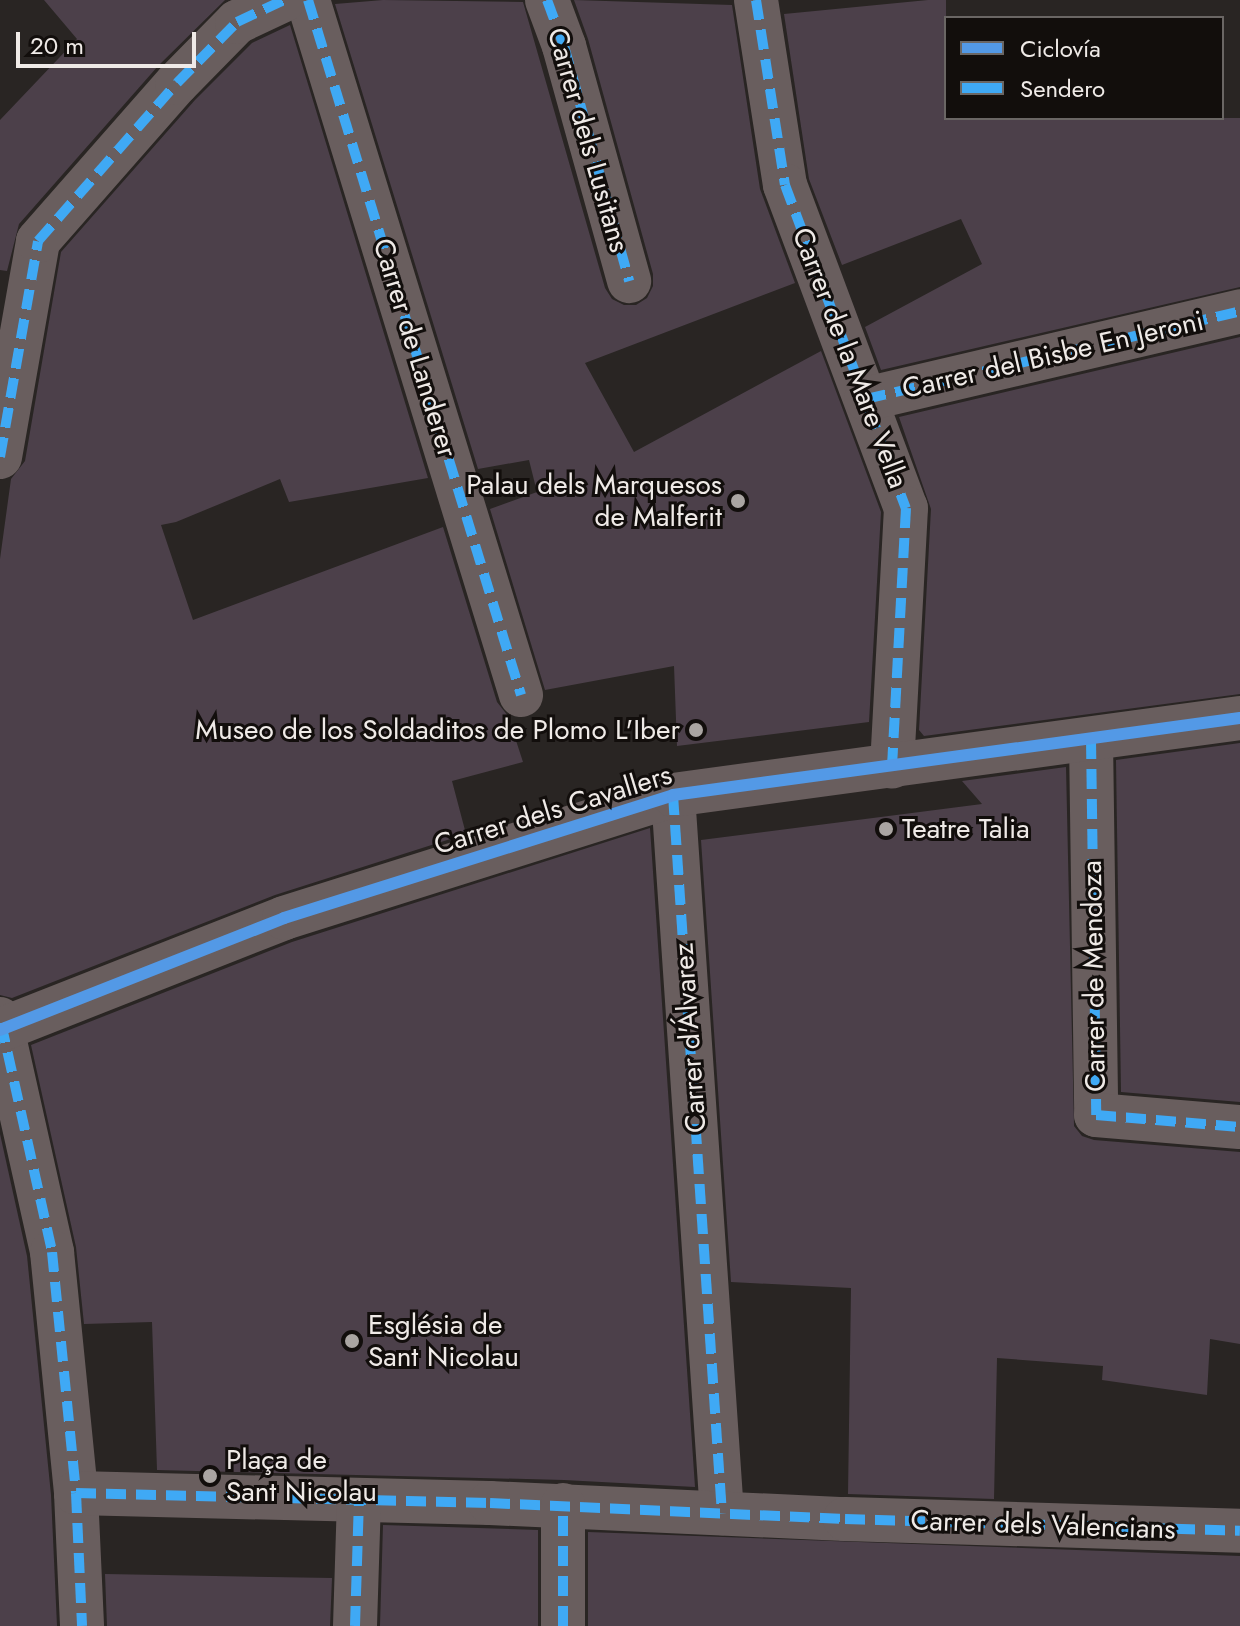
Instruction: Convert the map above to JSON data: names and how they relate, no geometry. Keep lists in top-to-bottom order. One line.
{"streets":{"street":["Carrer dels Lusitans","Carrer de Landerer","Carrer del Bisbe En Jeroni","Carrer de la Mare Vella","Carrer dels Cavallers","Carrer de Mendoza","Carrer d'Álvarez","Carrer dels Valencians"]},"crossings":[["Carrer del Bisbe En Jeroni","Carrer de la Mare Vella"],["Carrer de la Mare Vella","Carrer dels Cavallers"],["Carrer dels Cavallers","Carrer de Mendoza"],["Carrer dels Cavallers","Carrer d'Álvarez"],["Carrer d'Álvarez","Carrer dels Valencians"]],"places":["Palau dels Marquesos de Malferit","Museo de los Soldaditos de Plomo L'Iber","Teatre Talia","Església de Sant Nicolau","Plaça de Sant Nicolau"],"legend":["Ciclovía","Sendero"],"scale_bar":"20 m"}
